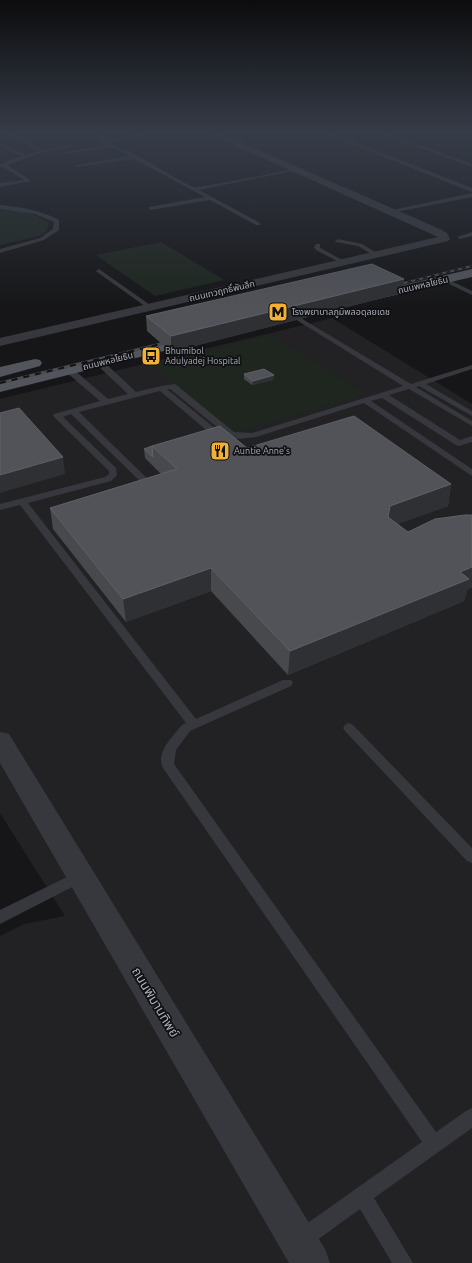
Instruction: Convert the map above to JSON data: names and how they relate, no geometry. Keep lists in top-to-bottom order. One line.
{"streets":{"main road":["ถนนพหลโยธิน"],"street":["ถนนเทวฤทธิ์พันลึก","ถนนพิมานทิพย์"]},"places":{"metro station":["โรงพยาบาลภูมิพลอดุลยเดช"],"bus stop":["Bhumibol Adulyadej Hospital"],"restaurant":["Auntie Anne's"]}}
